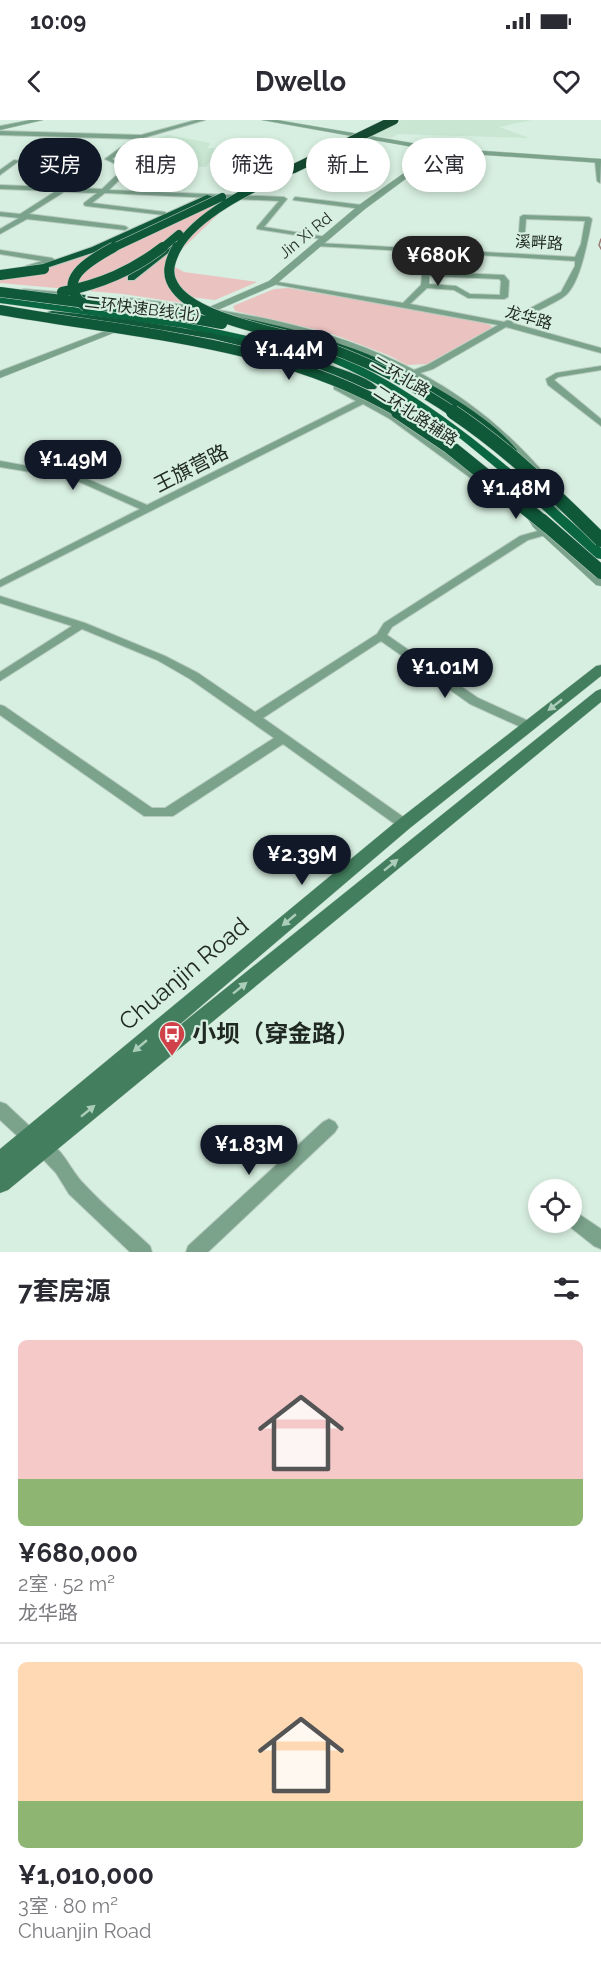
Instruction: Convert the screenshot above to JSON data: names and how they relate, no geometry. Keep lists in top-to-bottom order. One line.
{"streets":{"highway":["二环快速B线(北)"],"main road":["二环北路","Chuanjin Road"],"street":["Jin Xi Rd","溪畔路","龙华路","二环北路辅路","王旗营路"]},"crossings":[["Jin Xi Rd","溪畔路"],["Jin Xi Rd","龙华路"],["Jin Xi Rd","二环北路辅路"],["二环快速B线(北)","二环北路"],["二环快速B线(北)","二环北路辅路"],["二环北路","二环北路辅路"],["二环北路辅路","王旗营路"]],"places":{"bus stop":["小坝（穿金路）"]},"page":{"status":"10:09","header":"Dwello","chip":["买房","租房","筛选","新上","公寓"],"price":["¥680K","¥1.44M","¥1.49M","¥1.48M","¥1.01M","¥2.39M","¥1.83M"],"heading":"7套房源","list":[{"name":"¥680,000","note":"2室 · 52 m² · 龙华路"},{"name":"¥1,010,000","note":"3室 · 80 m² · Chuanjin Road"}]}}
